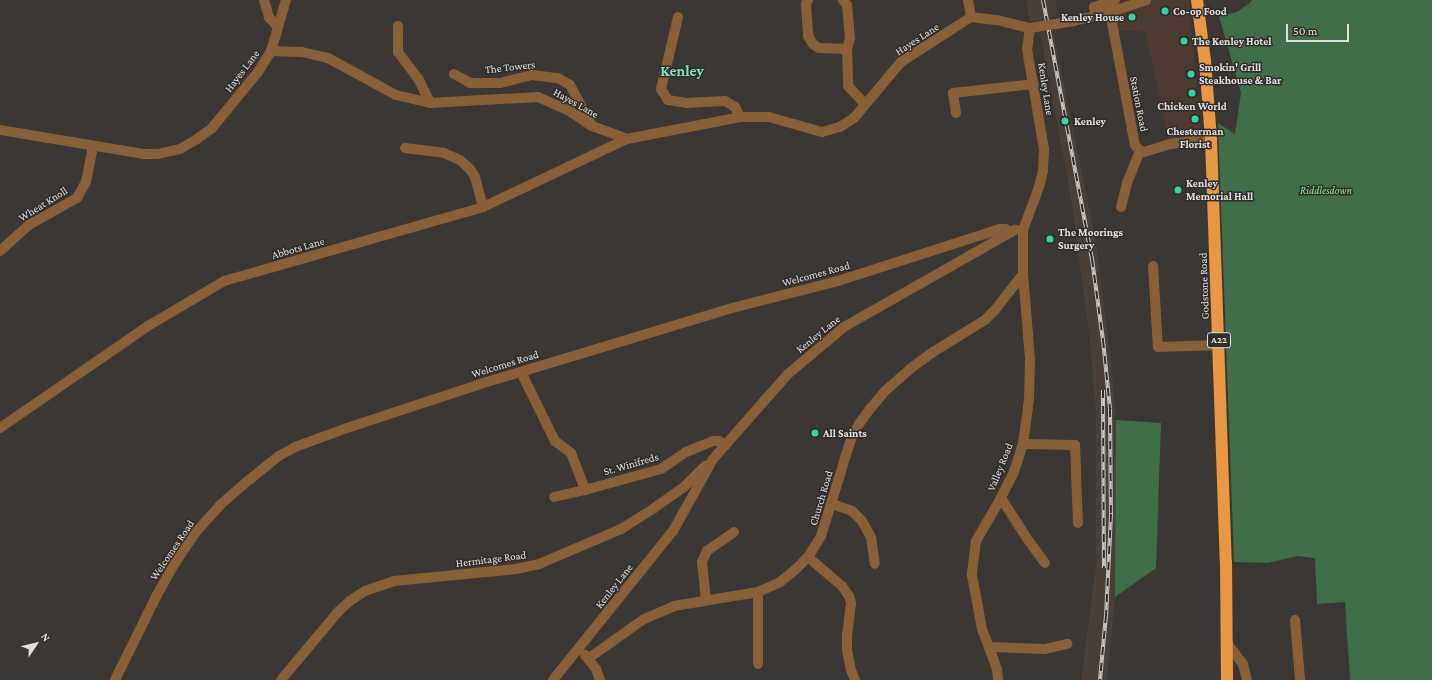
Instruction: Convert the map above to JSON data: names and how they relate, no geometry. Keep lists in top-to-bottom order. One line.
{"streets":{"highway":["Godstone Road","A22"],"street":["Hayes Lane","The Towers","Kenley Lane","Station Road","Wheat Knoll","Abbots Lane","Welcomes Road","St. Winifreds","Valley Road","Church Road","Hermitage Road"]},"crossings":[["Hayes Lane","The Towers"],["Hayes Lane","Wheat Knoll"],["Hayes Lane","Abbots Lane"],["Kenley Lane","Welcomes Road"],["Kenley Lane","St. Winifreds"],["Kenley Lane","Valley Road"],["Kenley Lane","Hermitage Road"],["Valley Road","Church Road"]],"districts":["Kenley"],"parks":["Riddlesdown"],"places":["Co-op Food","Kenley House","The Kenley Hotel","Smokin' Grill Steakhouse & Bar","Chicken World","Chesterman Florist","Kenley","Kenley Memorial Hall","The Moorings Surgery","All Saints"],"scale_bar":"50 m","north":"top right"}
